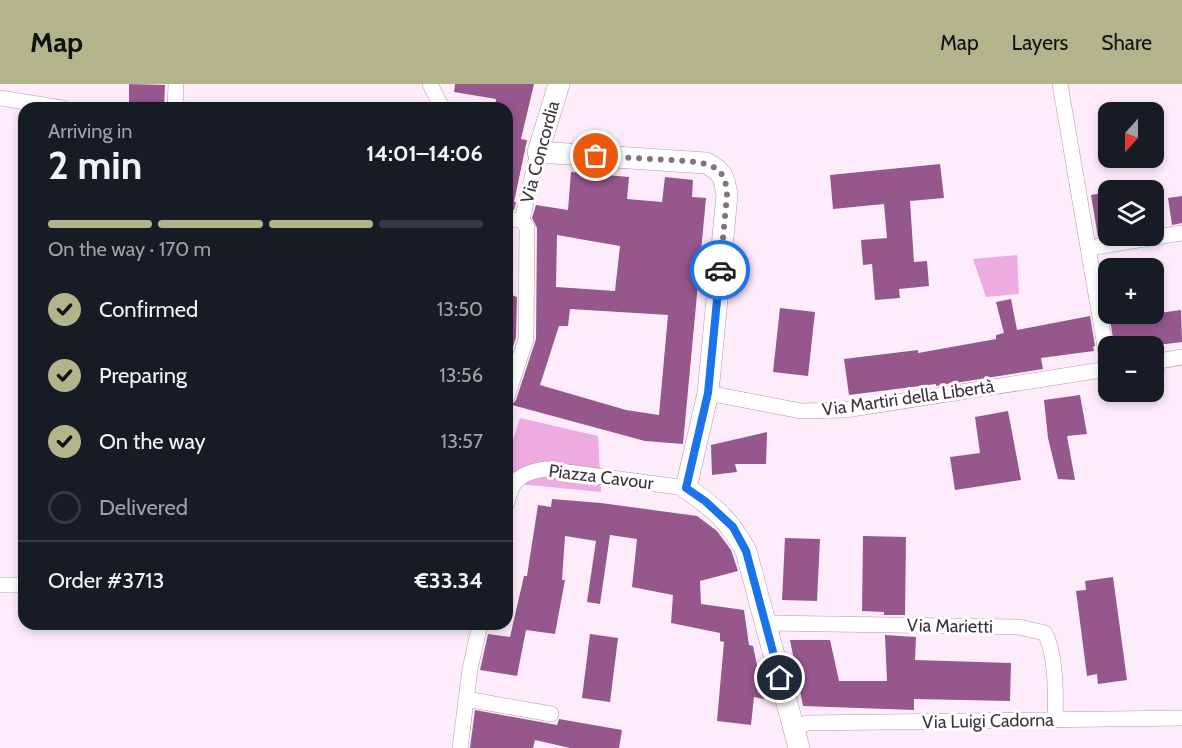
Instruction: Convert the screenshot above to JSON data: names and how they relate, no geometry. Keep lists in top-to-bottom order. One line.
{"streets":{"street":["Via Concordia","Via Martiri della Libertà","Piazza Cavour","Via Marietti","Via Luigi Cadorna"]},"crossings":[["Via Marietti","Via Luigi Cadorna"]],"north":"bottom","page":{"header":"Map","nav":["Map","Layers","Share"],"map_buttons":["+","−"],"heading":["2 min","Arriving in","14:01–14:06"],"panel":["Order #3713","€33.34"],"bar":"On the way · 170 m","list":[["Confirmed","13:50"],["Preparing","13:56"],["On the way","13:57"],"Delivered"]}}
